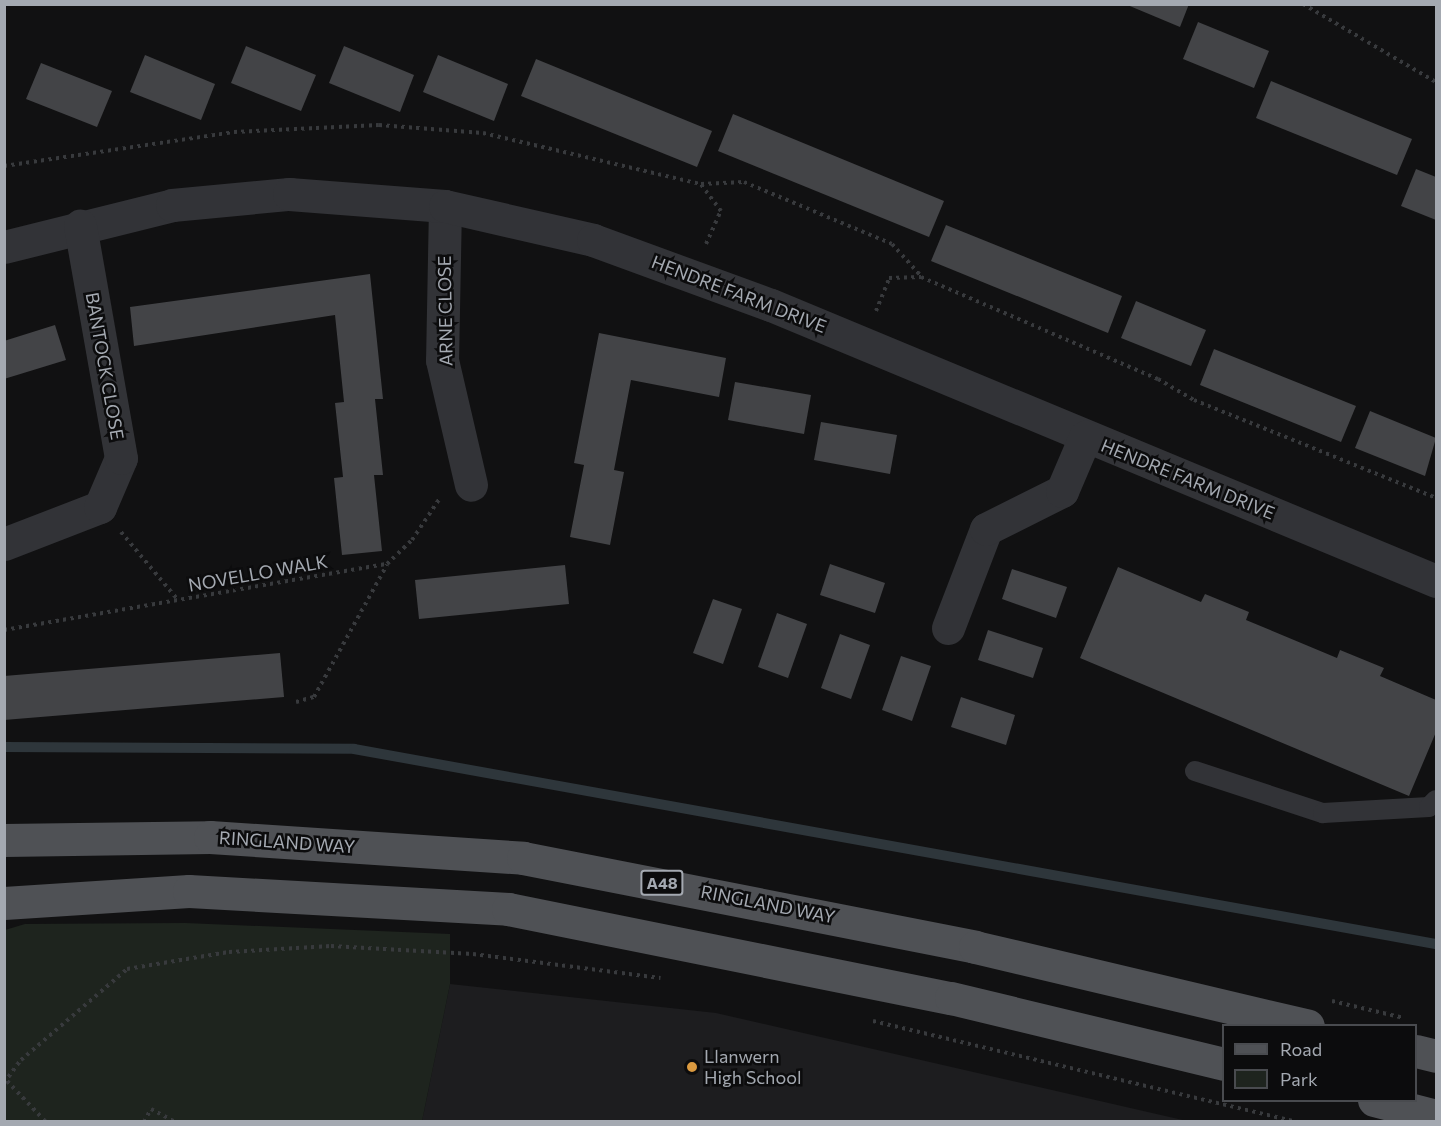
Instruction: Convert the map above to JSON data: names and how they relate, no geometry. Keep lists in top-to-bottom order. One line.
{"streets":{"main road":["RINGLAND WAY","A48"],"street":["HENDRE FARM DRIVE","ARNE CLOSE","BANTOCK CLOSE"],"path":["NOVELLO WALK"]},"crossings":[["HENDRE FARM DRIVE","ARNE CLOSE"],["HENDRE FARM DRIVE","BANTOCK CLOSE"]],"places":["Llanwern High School"],"legend":["Road","Park"]}
